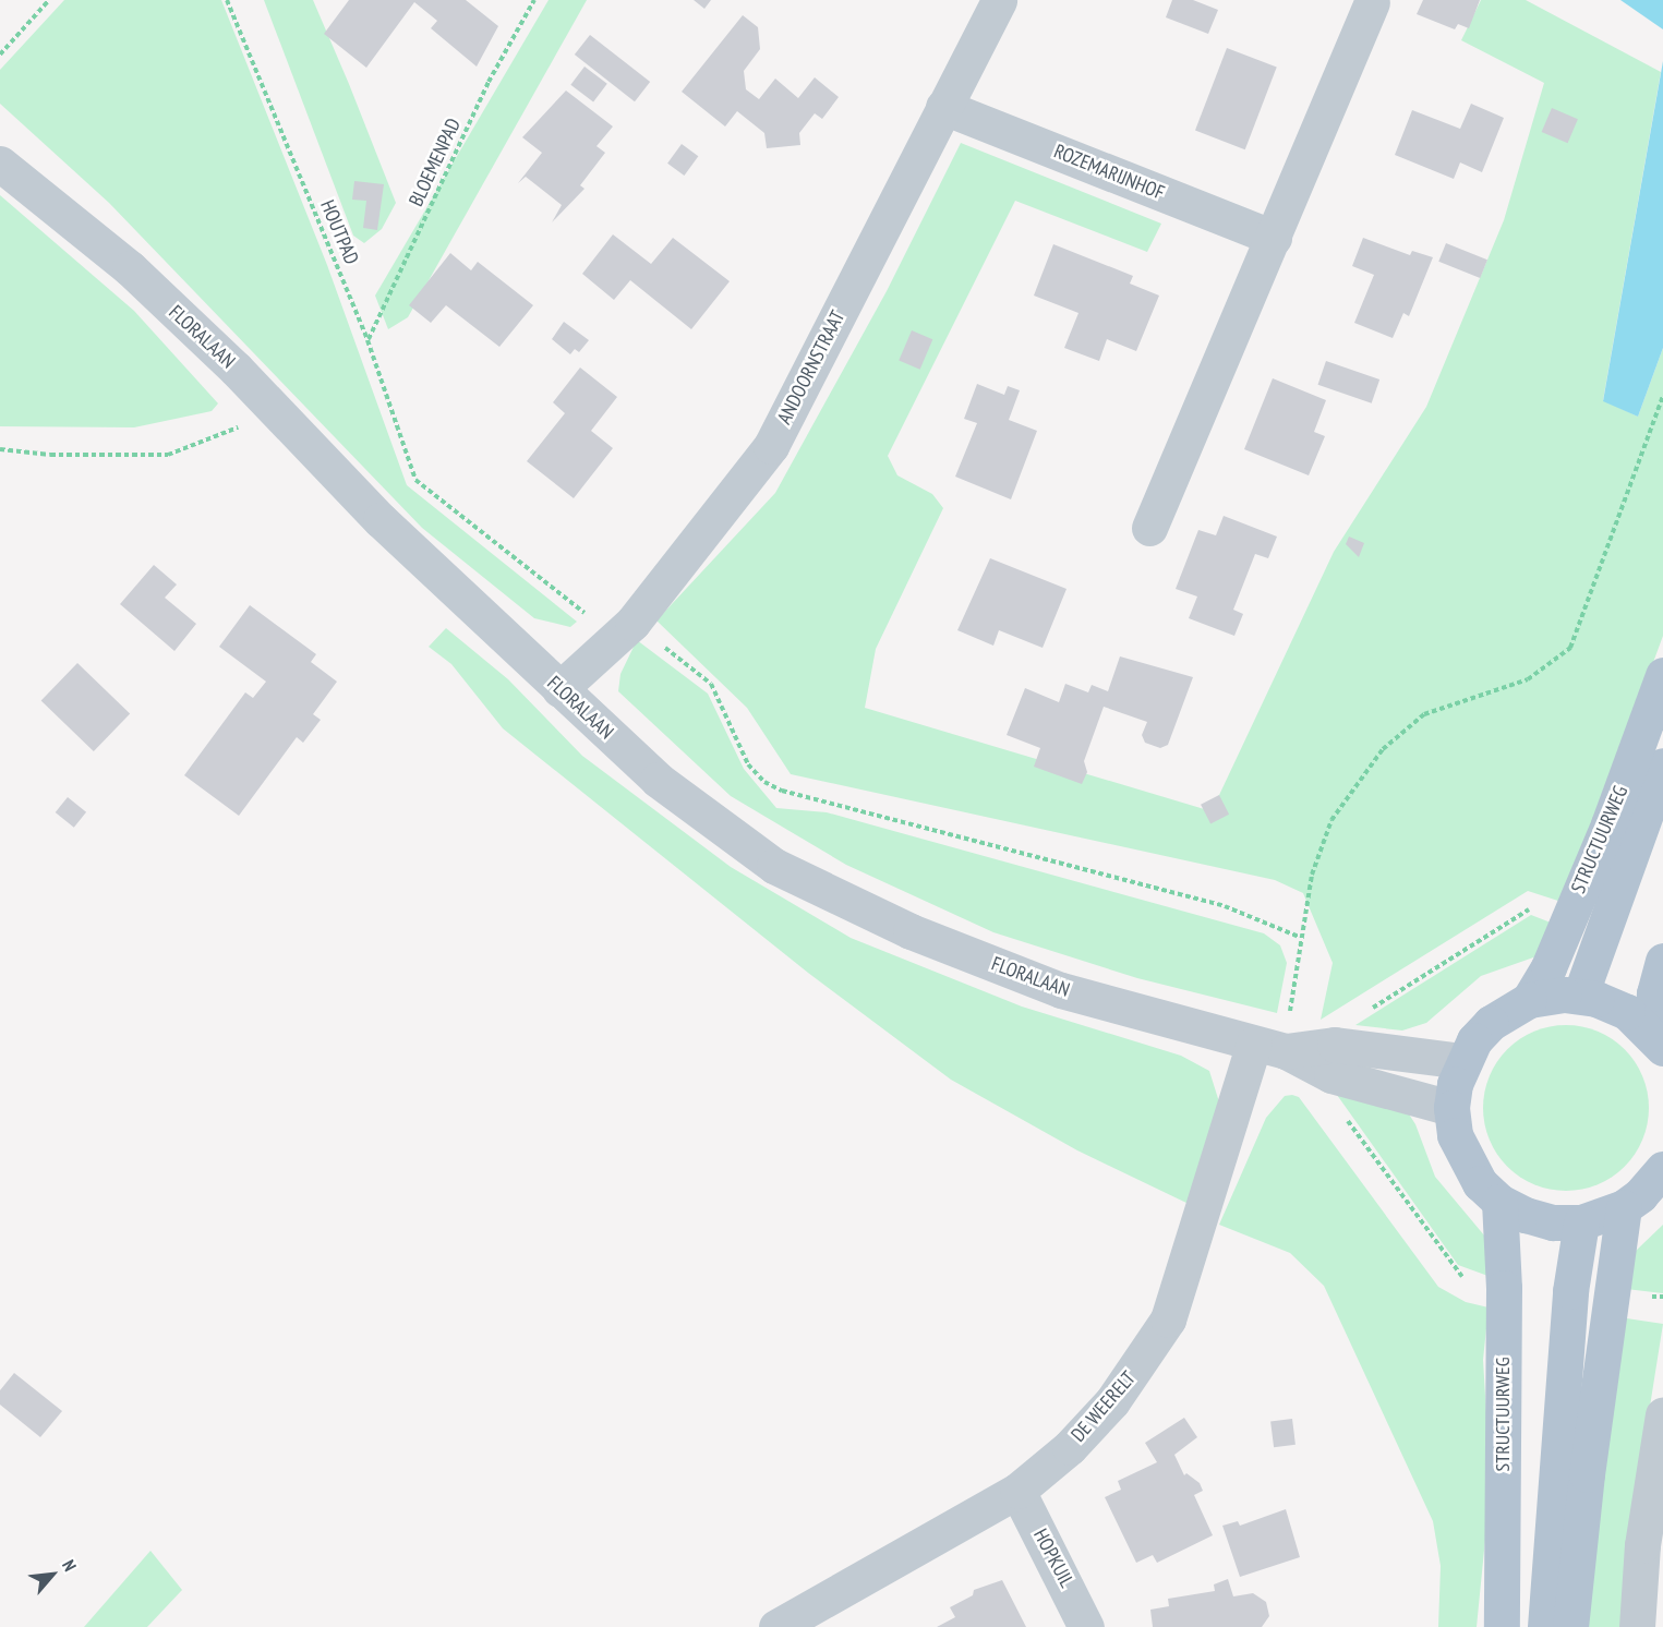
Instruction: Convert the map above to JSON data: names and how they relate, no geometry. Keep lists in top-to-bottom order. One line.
{"streets":{"main road":["STRUCTUURWEG"],"street":["ROZEMARIJNHOF","FLORALAAN","ANDOORNSTRAAT","DE WEERELT","HOPKUIL"],"path":["BLOEMENPAD","HOUTPAD"]},"crossings":[["BLOEMENPAD","HOUTPAD"],["ROZEMARIJNHOF","ANDOORNSTRAAT"],["HOUTPAD","ANDOORNSTRAAT"],["FLORALAAN","ANDOORNSTRAAT"],["FLORALAAN","DE WEERELT"],["DE WEERELT","HOPKUIL"]],"north":"top right"}
